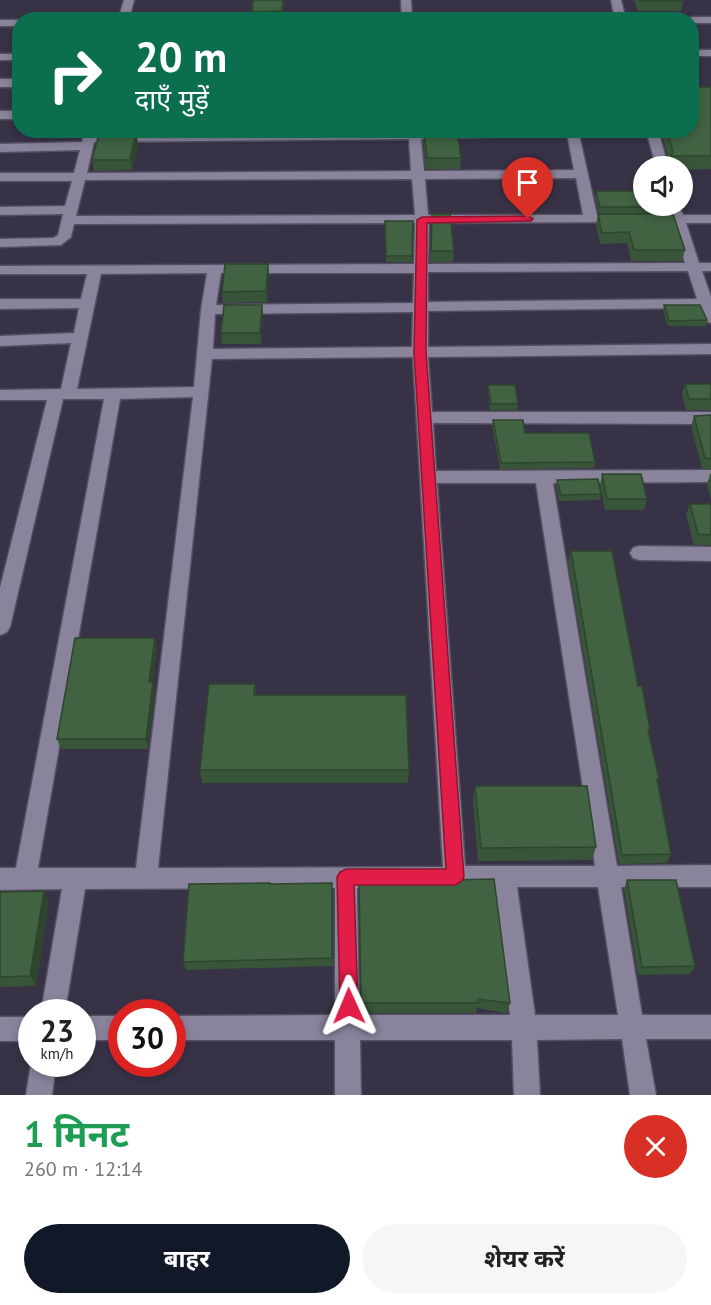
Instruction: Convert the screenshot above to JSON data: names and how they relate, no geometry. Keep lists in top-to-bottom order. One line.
{"page":{"turn":["20 m","दाएँ मुड़ें"],"speed":"23 km/h","limit":"30","heading":["1 मिनट","260 m · 12:14"],"buttons":["बाहर","शेयर करें"]}}
